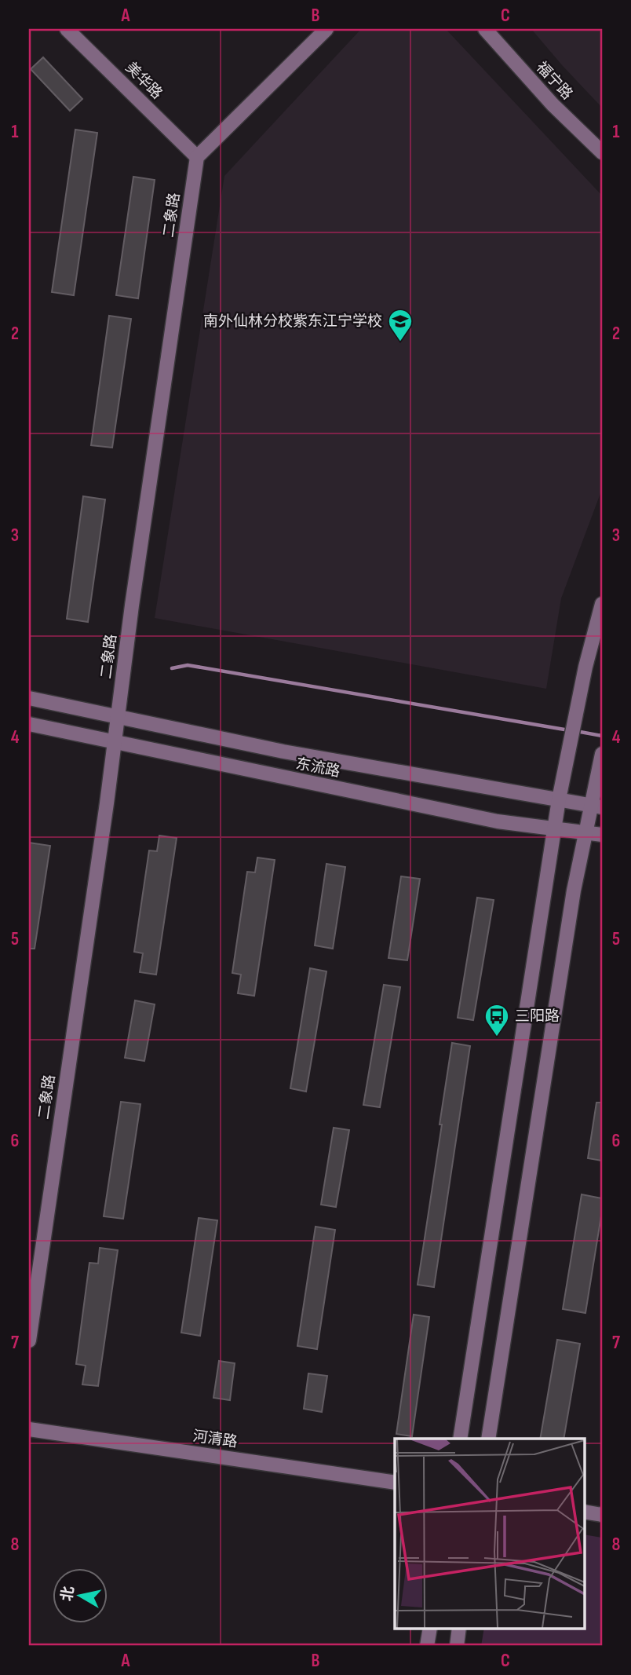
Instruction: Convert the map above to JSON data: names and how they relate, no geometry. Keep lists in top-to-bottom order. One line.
{"streets":{"main road":["美华路","福宁路","二象路","东流路","河清路"]},"crossings":[["美华路","二象路"],["二象路","东流路"]],"places":{"school or university":["南外仙林分校紫东江宁学校"],"bus stop":["三阳路"]},"north":"left","grid":{"columns":["A","B","C"],"rows":["1","2","3","4","5","6","7","8"]}}
